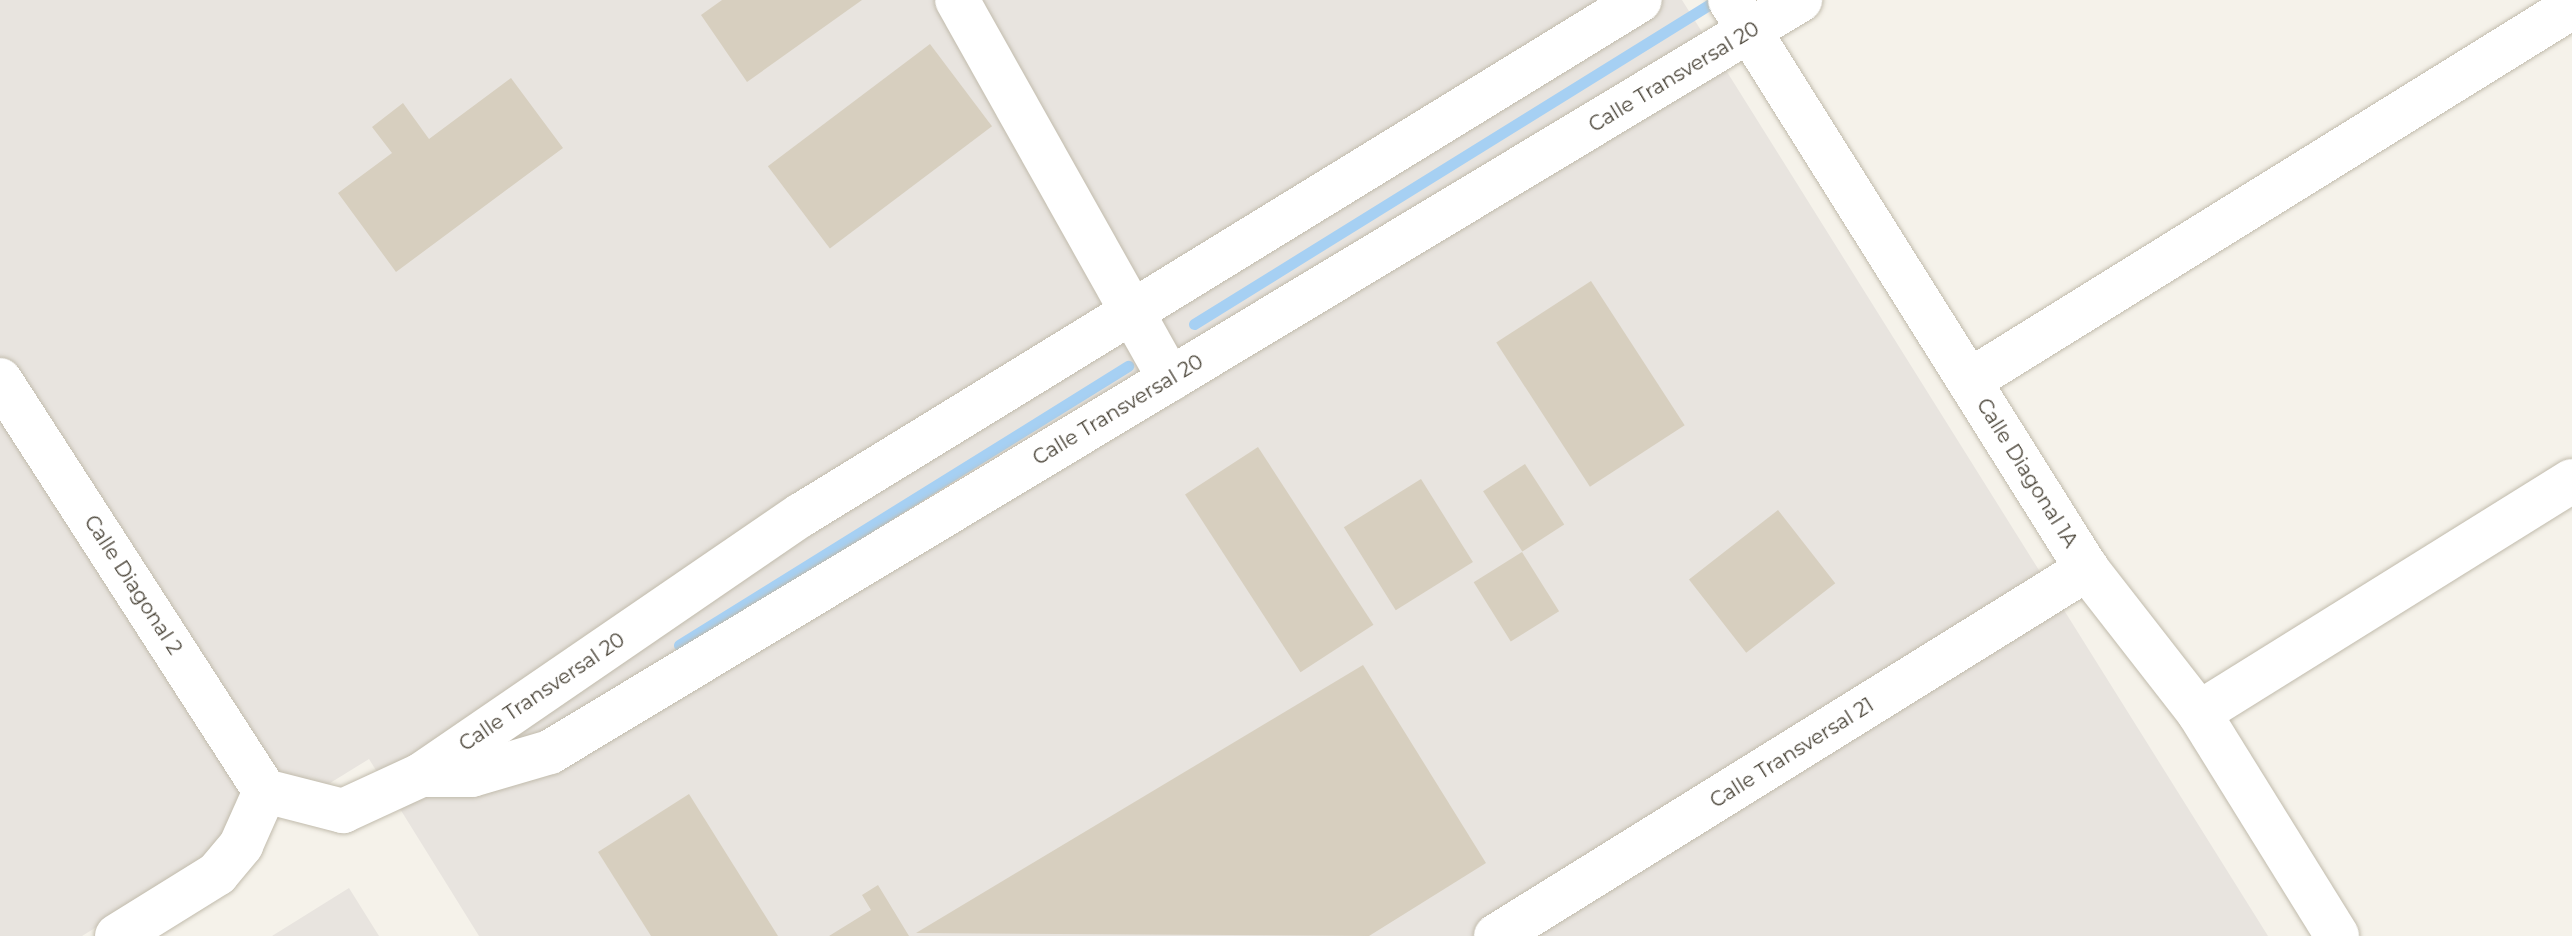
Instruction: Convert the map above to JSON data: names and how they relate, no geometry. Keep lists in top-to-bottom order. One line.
{"streets":{"street":["Calle Transversal 20","Calle Diagonal 1A","Calle Diagonal 2","Calle Transversal 21"]},"crossings":[["Calle Transversal 20","Calle Diagonal 1A"],["Calle Transversal 20","Calle Diagonal 2"],["Calle Diagonal 1A","Calle Transversal 21"]]}
